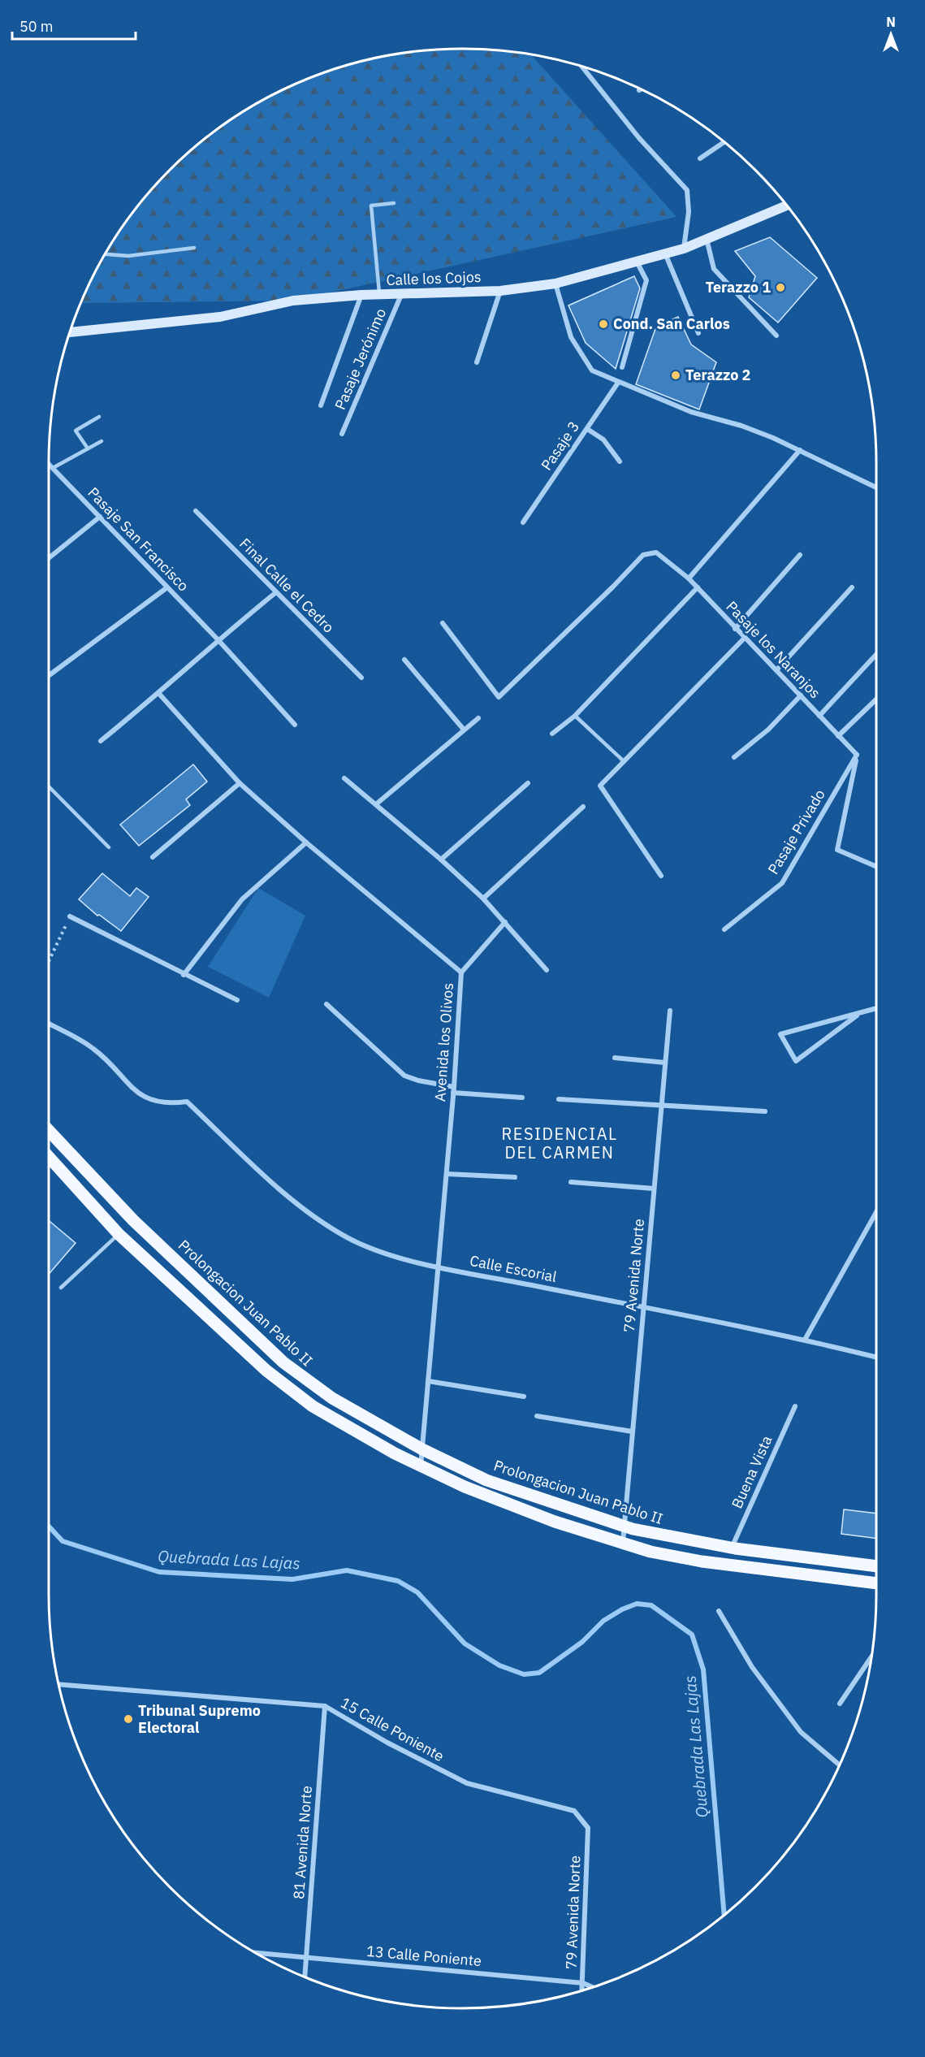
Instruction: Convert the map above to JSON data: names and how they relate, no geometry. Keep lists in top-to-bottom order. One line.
{"streets":{"main road":["Prolongacion Juan Pablo II"],"street":["Calle los Cojos","Pasaje Jerónimo","Pasaje 3","Pasaje San Francisco","Final Calle el Cedro","Pasaje los Naranjos","Pasaje Privado","Avenida los Olivos","Calle Escorial","79 Avenida Norte","Buena Vista","15 Calle Poniente","81 Avenida Norte","13 Calle Poniente"]},"crossings":[["Calle los Cojos","Pasaje Jerónimo"],["Pasaje los Naranjos","Pasaje Privado"],["Avenida los Olivos","Calle Escorial"],["Avenida los Olivos","Prolongacion Juan Pablo II"],["Calle Escorial","79 Avenida Norte"],["79 Avenida Norte","Prolongacion Juan Pablo II"],["79 Avenida Norte","15 Calle Poniente"],["79 Avenida Norte","13 Calle Poniente"],["Prolongacion Juan Pablo II","Buena Vista"],["15 Calle Poniente","81 Avenida Norte"],["81 Avenida Norte","13 Calle Poniente"]],"districts":["RESIDENCIAL DEL CARMEN"],"water":["Quebrada Las Lajas"],"places":["Terazzo 1","Cond. San Carlos","Terazzo 2","Tribunal Supremo Electoral"],"scale_bar":"50 m","north":"top"}
